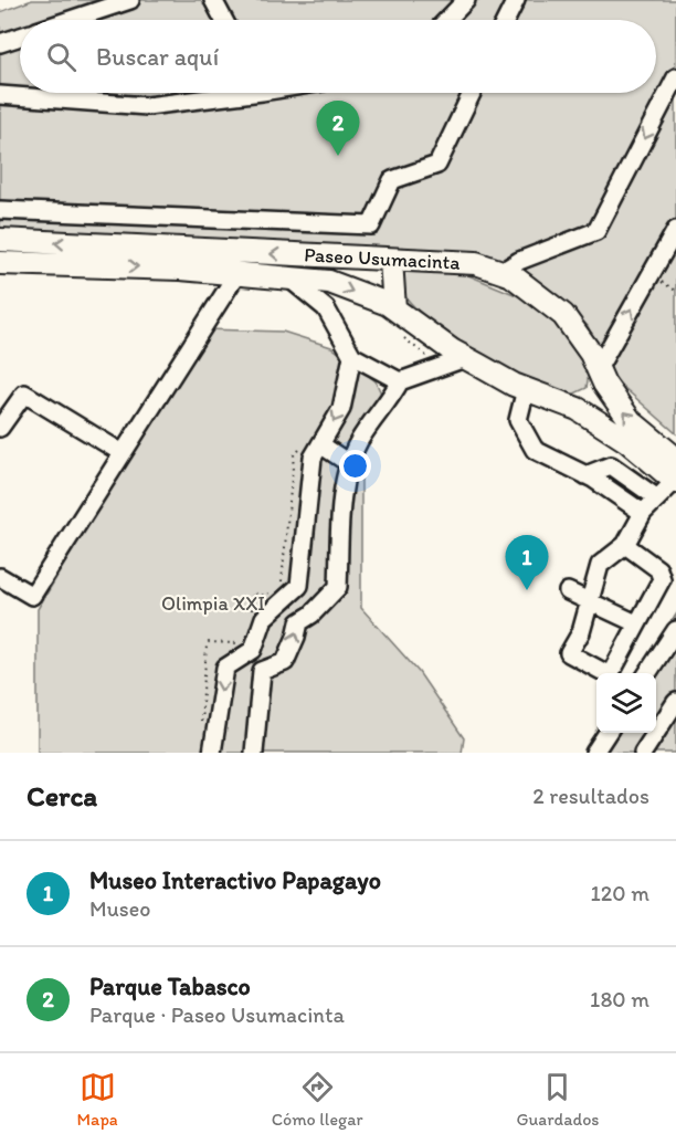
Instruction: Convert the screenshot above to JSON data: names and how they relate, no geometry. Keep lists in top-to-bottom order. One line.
{"streets":{"main road":["Paseo Usumacinta"]},"parks":["Olimpia XXI"],"page":{"search":"Buscar aquí","pins":["2","1"],"heading":["Cerca","2 resultados"],"list":[{"mark":"1","name":"Museo Interactivo Papagayo","note":"Museo","value":"120 m"},{"mark":"2","name":"Parque Tabasco","note":"Parque · Paseo Usumacinta","value":"180 m"}],"nav":["Mapa","Cómo llegar","Guardados"]}}
